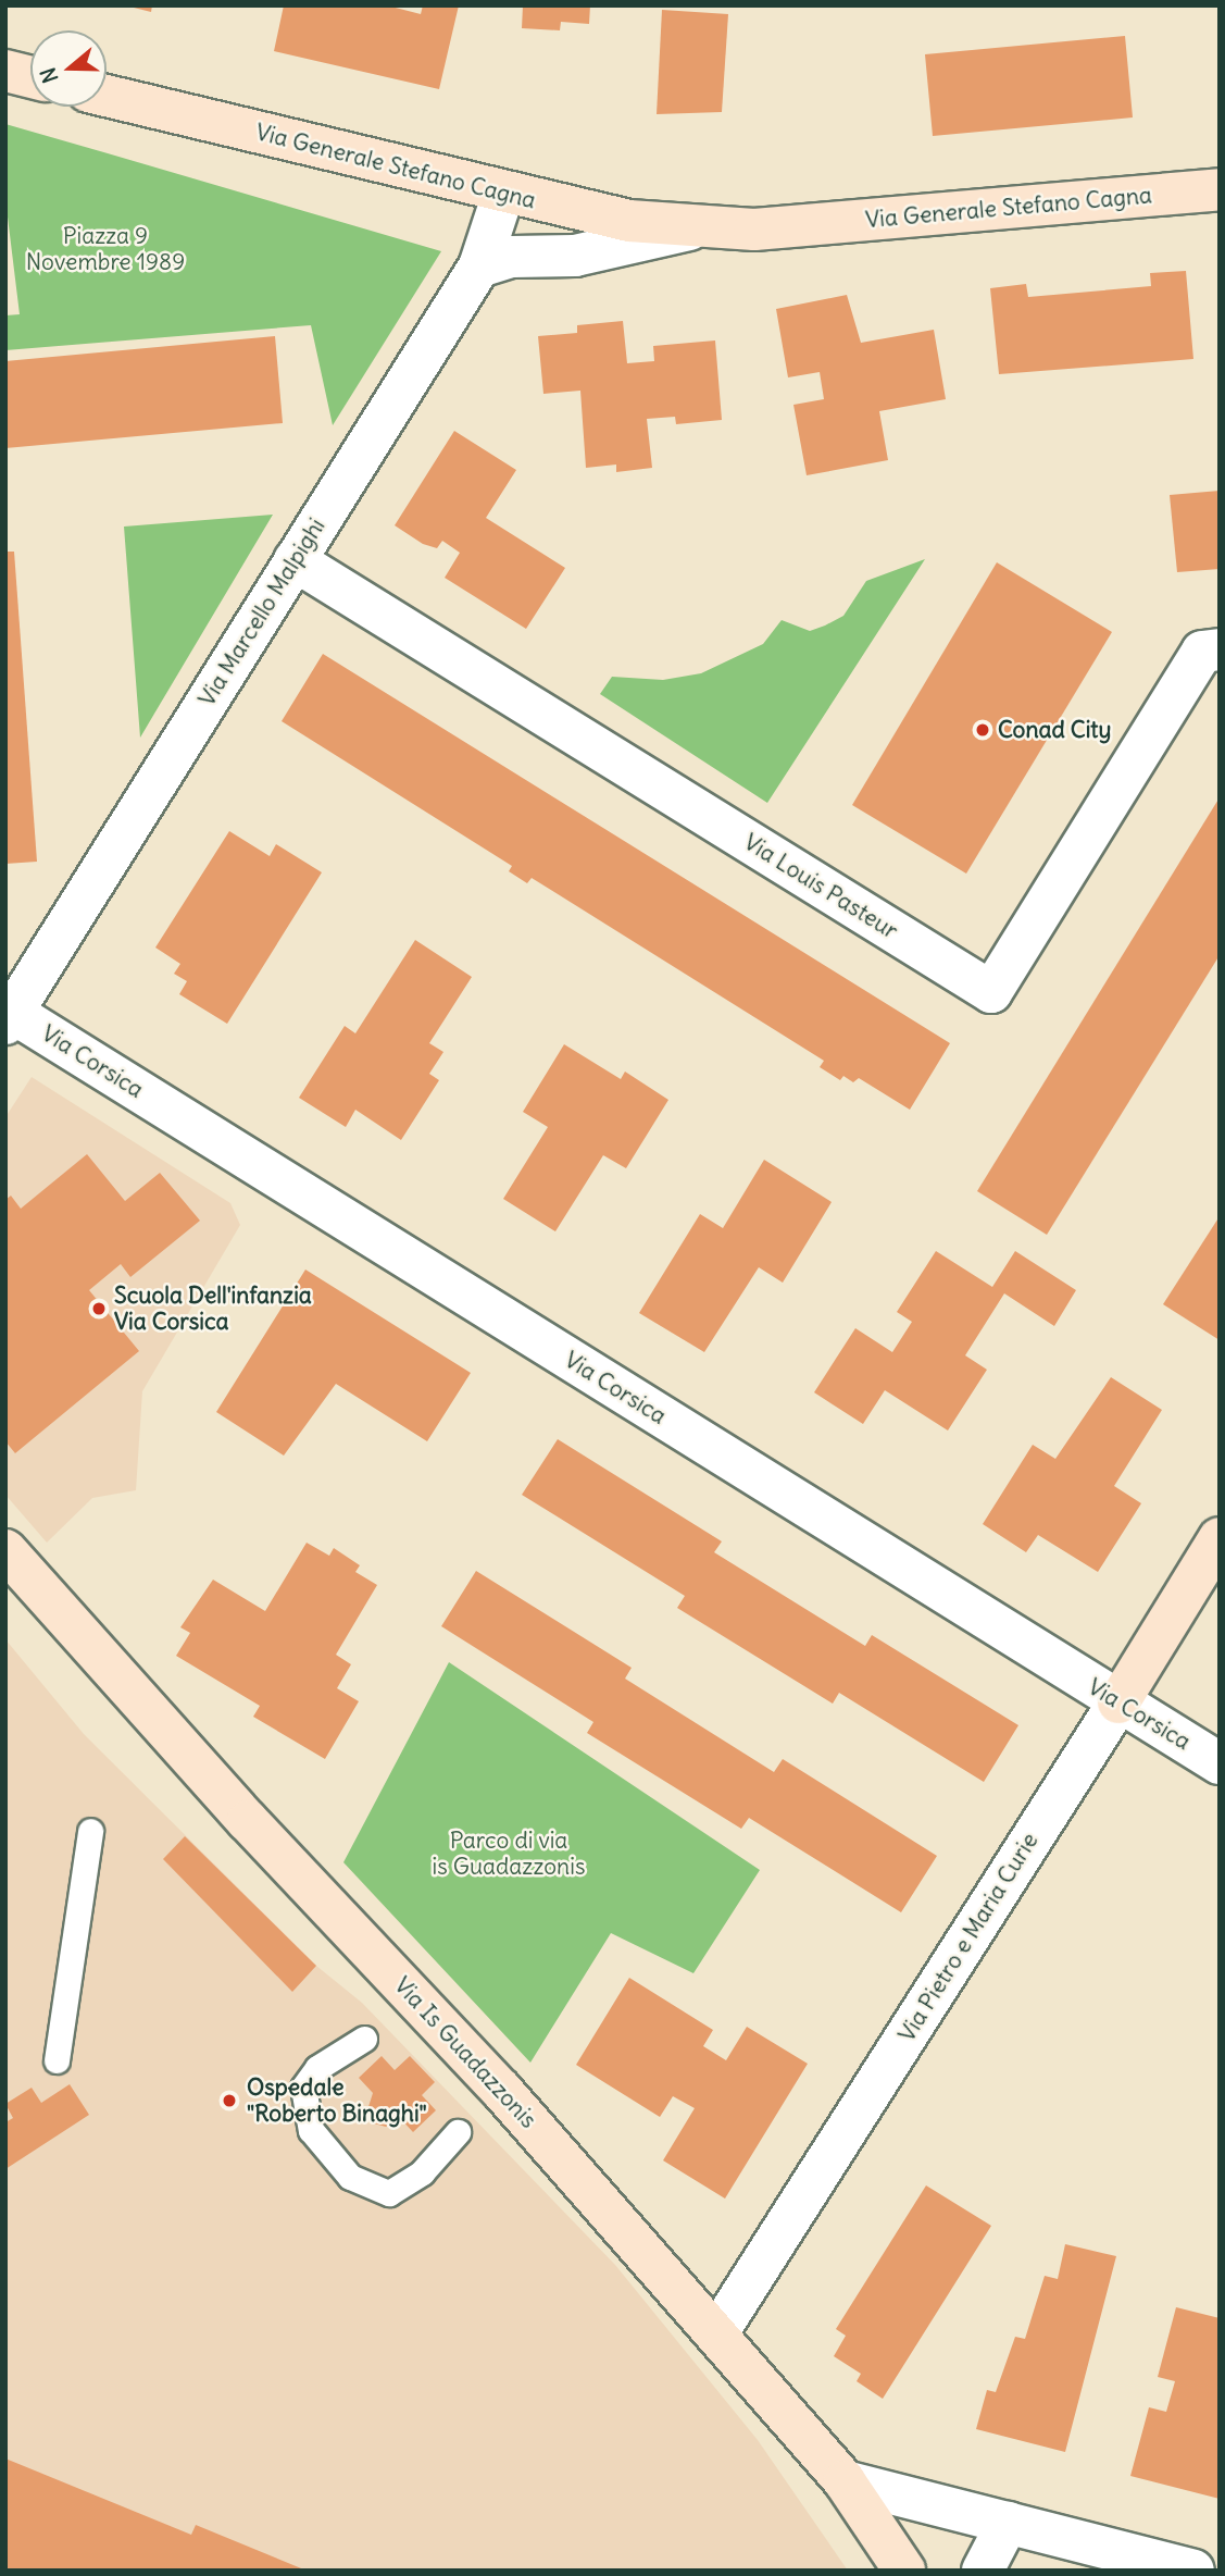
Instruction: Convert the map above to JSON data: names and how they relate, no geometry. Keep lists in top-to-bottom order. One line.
{"streets":{"street":["Via Generale Stefano Cagna","Via Marcello Malpighi","Via Louis Pasteur","Via Corsica","Via Pietro e Maria Curie","Via Is Guadazzonis"]},"crossings":[["Via Generale Stefano Cagna","Via Marcello Malpighi"],["Via Marcello Malpighi","Via Louis Pasteur"],["Via Marcello Malpighi","Via Corsica"],["Via Corsica","Via Pietro e Maria Curie"],["Via Pietro e Maria Curie","Via Is Guadazzonis"]],"parks":["Piazza 9 Novembre 1989","Parco di via is Guadazzonis"],"places":["Conad City","Scuola Dell'infanzia Via Corsica","Ospedale \"Roberto Binaghi\""],"north":"left"}
